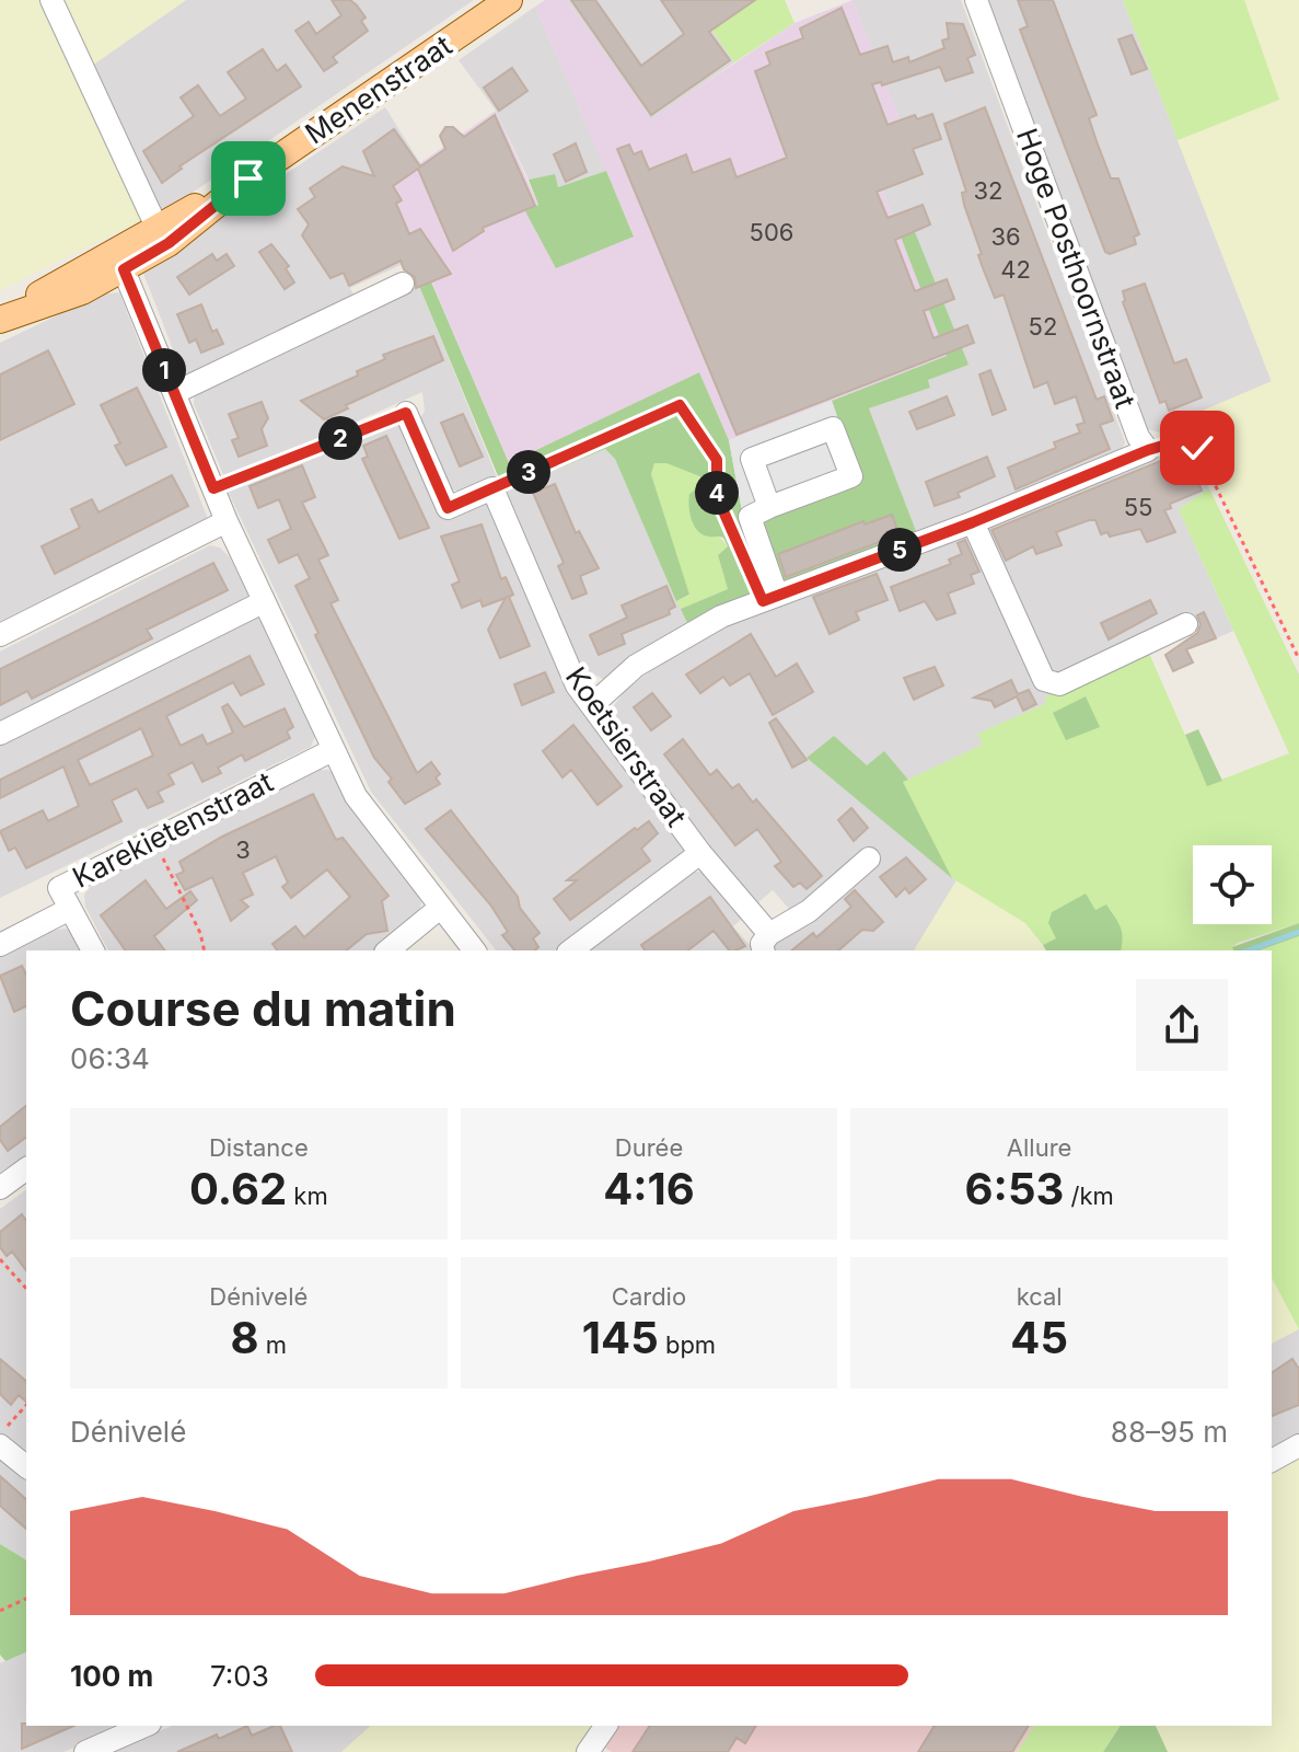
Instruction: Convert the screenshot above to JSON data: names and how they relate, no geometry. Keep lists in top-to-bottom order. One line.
{"streets":{"main road":["Menenstraat"],"street":["Hoge Posthoornstraat","Koetsierstraat","Karekietenstraat"]},"house_numbers":["32","506","36","42","52","55","3"],"page":{"pins":["1","2","3","4","5"],"heading":["Course du matin","06:34"],"stats":[["Distance","0.62 km"],["Durée","4:16"],["Allure","6:53 /km"],["Dénivelé","8 m"],["Cardio","145 bpm"],["kcal","45"]],"chart":["Dénivelé","88–95 m"],"list":[{"name":"100 m","note":"7:03"}]}}
